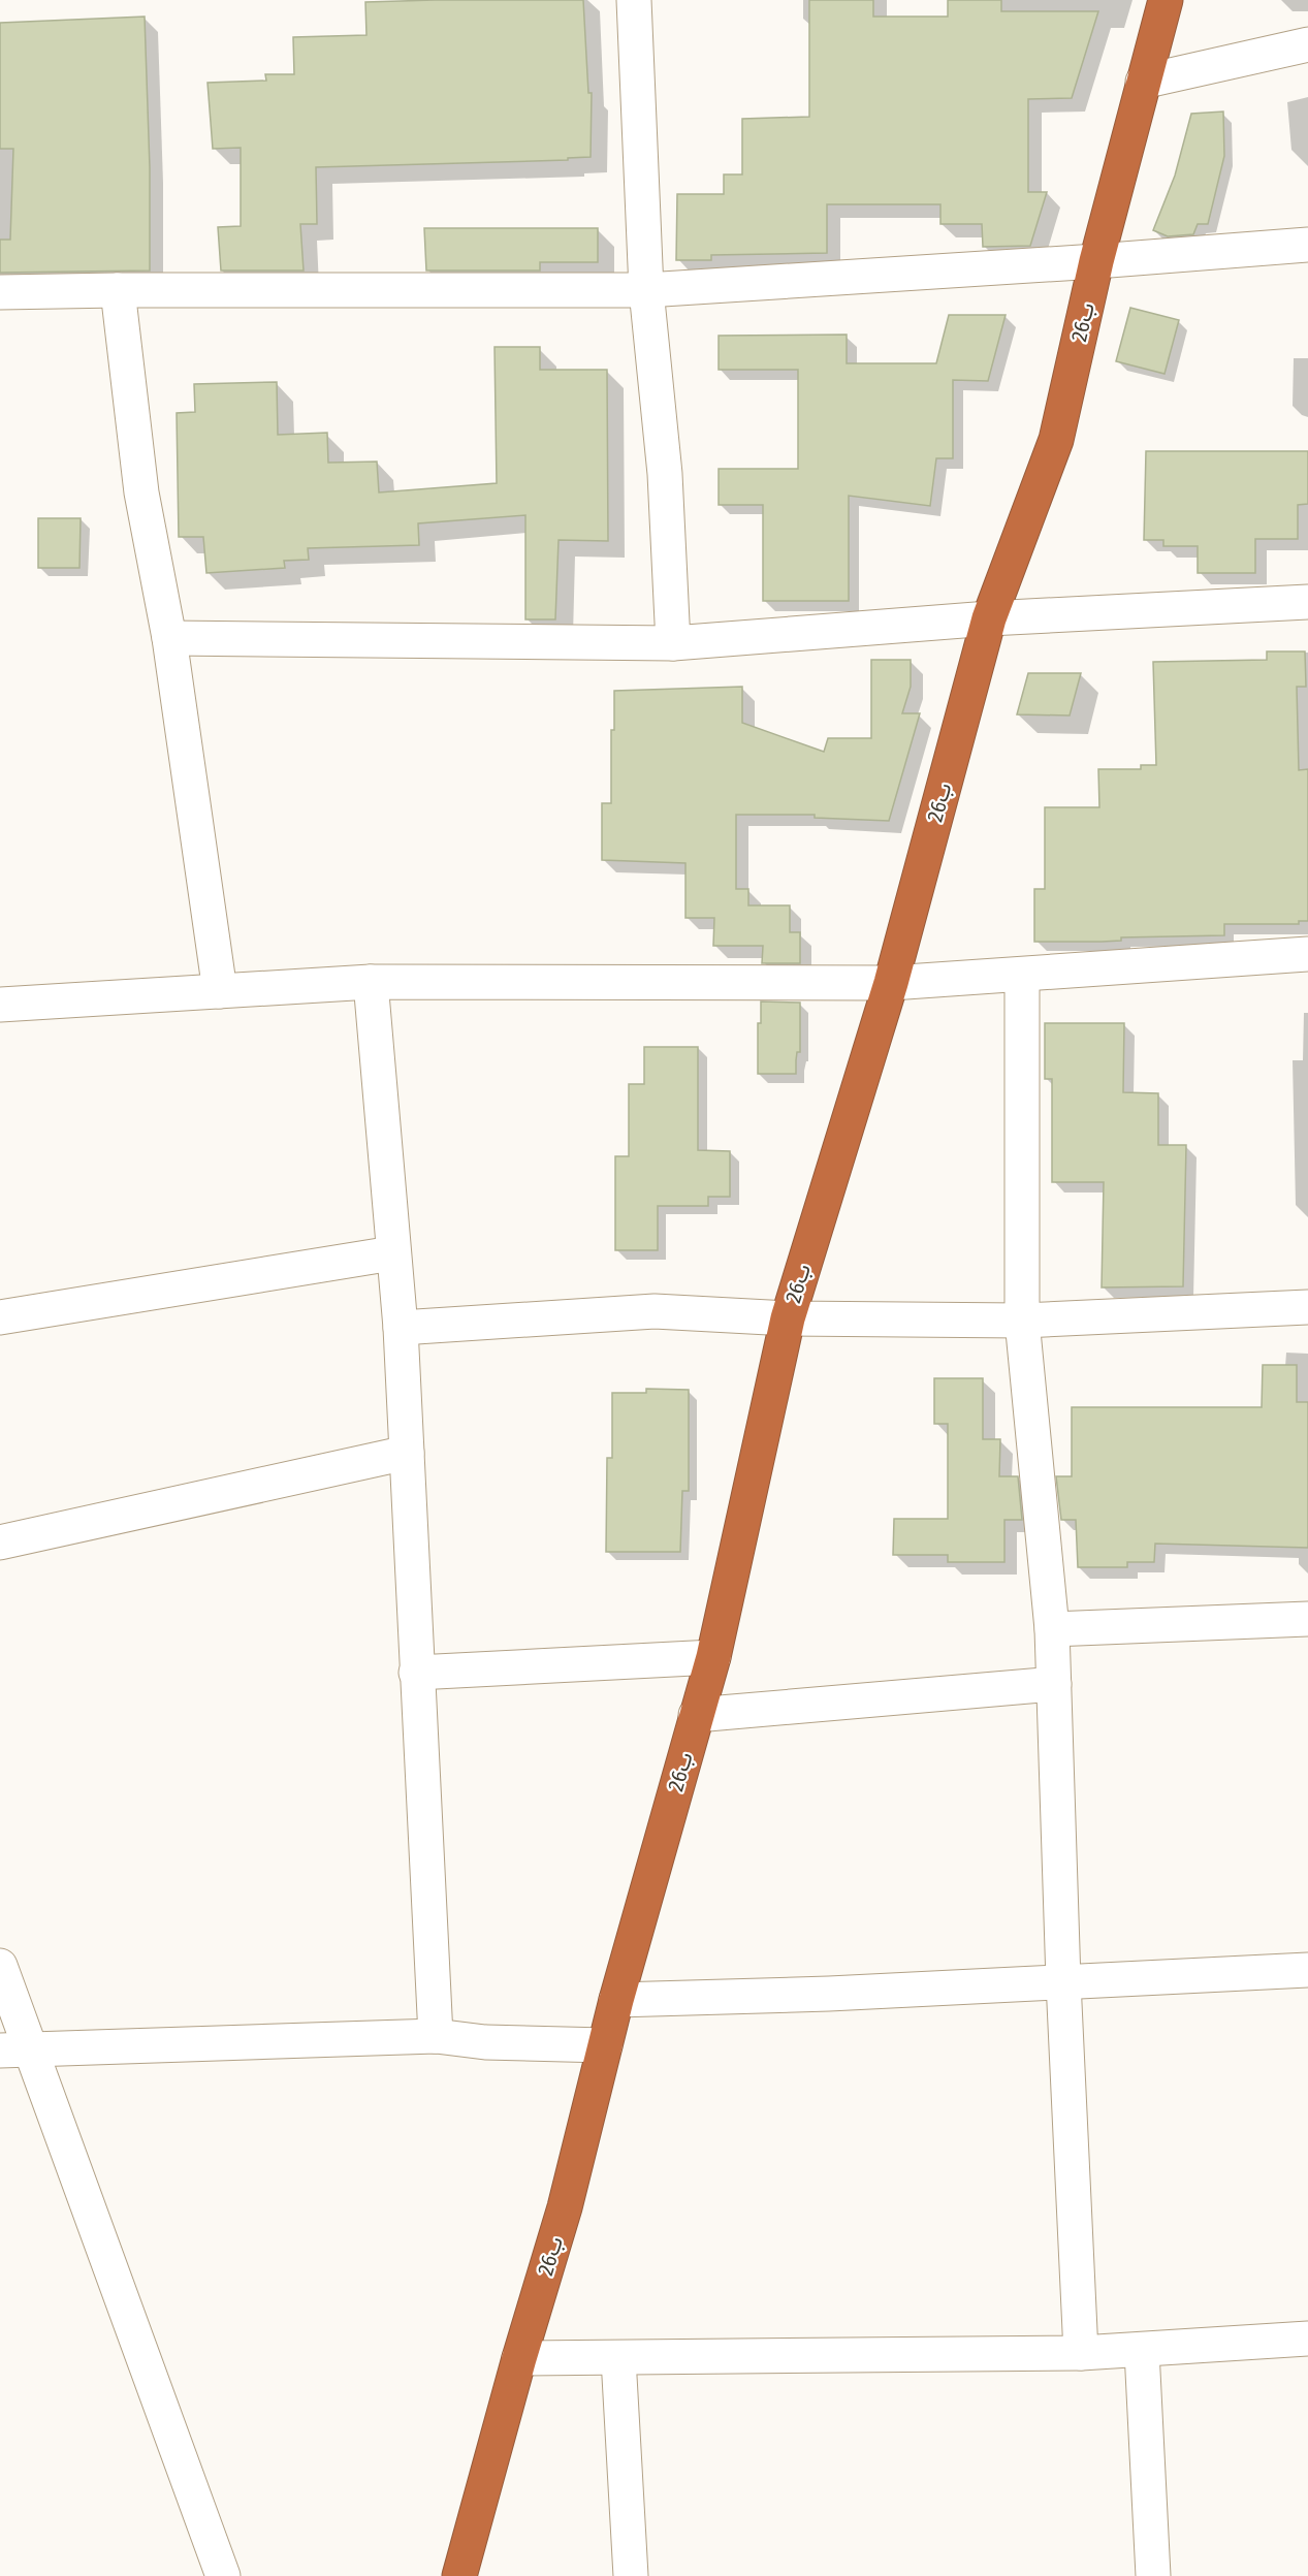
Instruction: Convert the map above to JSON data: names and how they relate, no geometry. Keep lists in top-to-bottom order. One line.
{"streets":{"highway":["26ب"]}}
